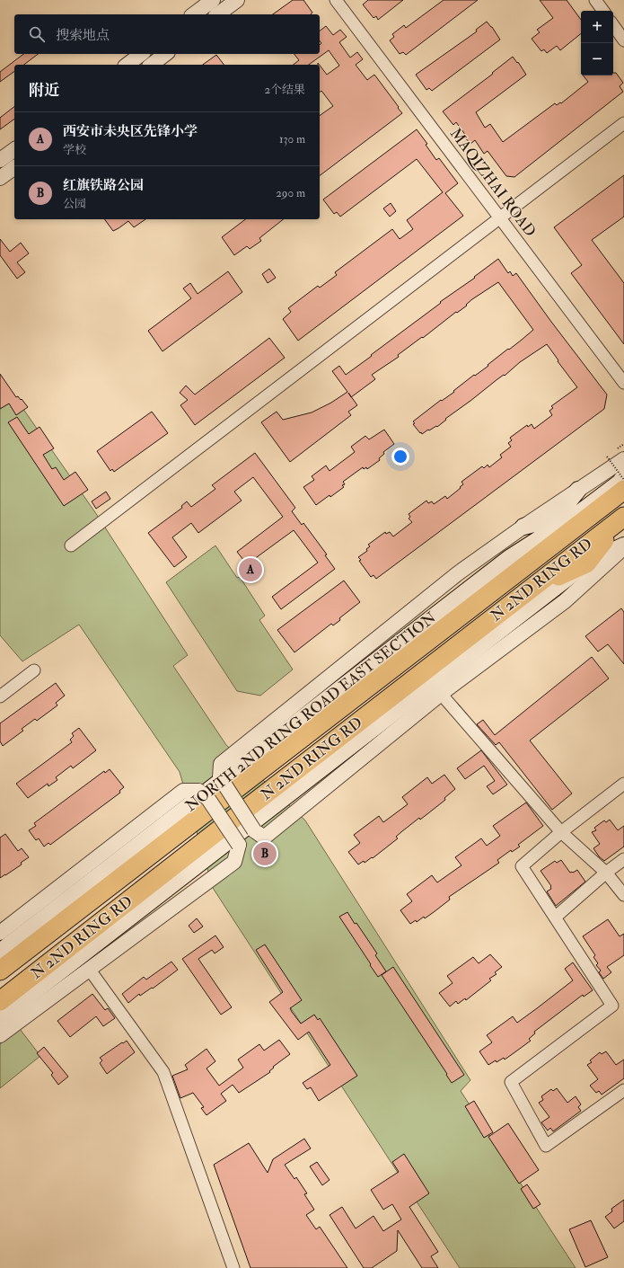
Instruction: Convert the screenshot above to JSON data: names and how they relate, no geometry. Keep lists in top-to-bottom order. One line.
{"streets":{"highway":["N 2ND RING RD"],"main road":["NORTH 2ND RING ROAD EAST SECTION"],"street":["MAQIZHAI ROAD"]},"crossings":[["N 2ND RING RD","NORTH 2ND RING ROAD EAST SECTION"]],"page":{"map_buttons":["+","−"],"search":"搜索地点","heading":["附近","2个结果"],"list":[{"mark":"A","name":"西安市未央区先锋小学","note":"学校","value":"130 m"},{"mark":"B","name":"红旗铁路公园","note":"公园","value":"290 m"}],"pins":["A","B"]}}
